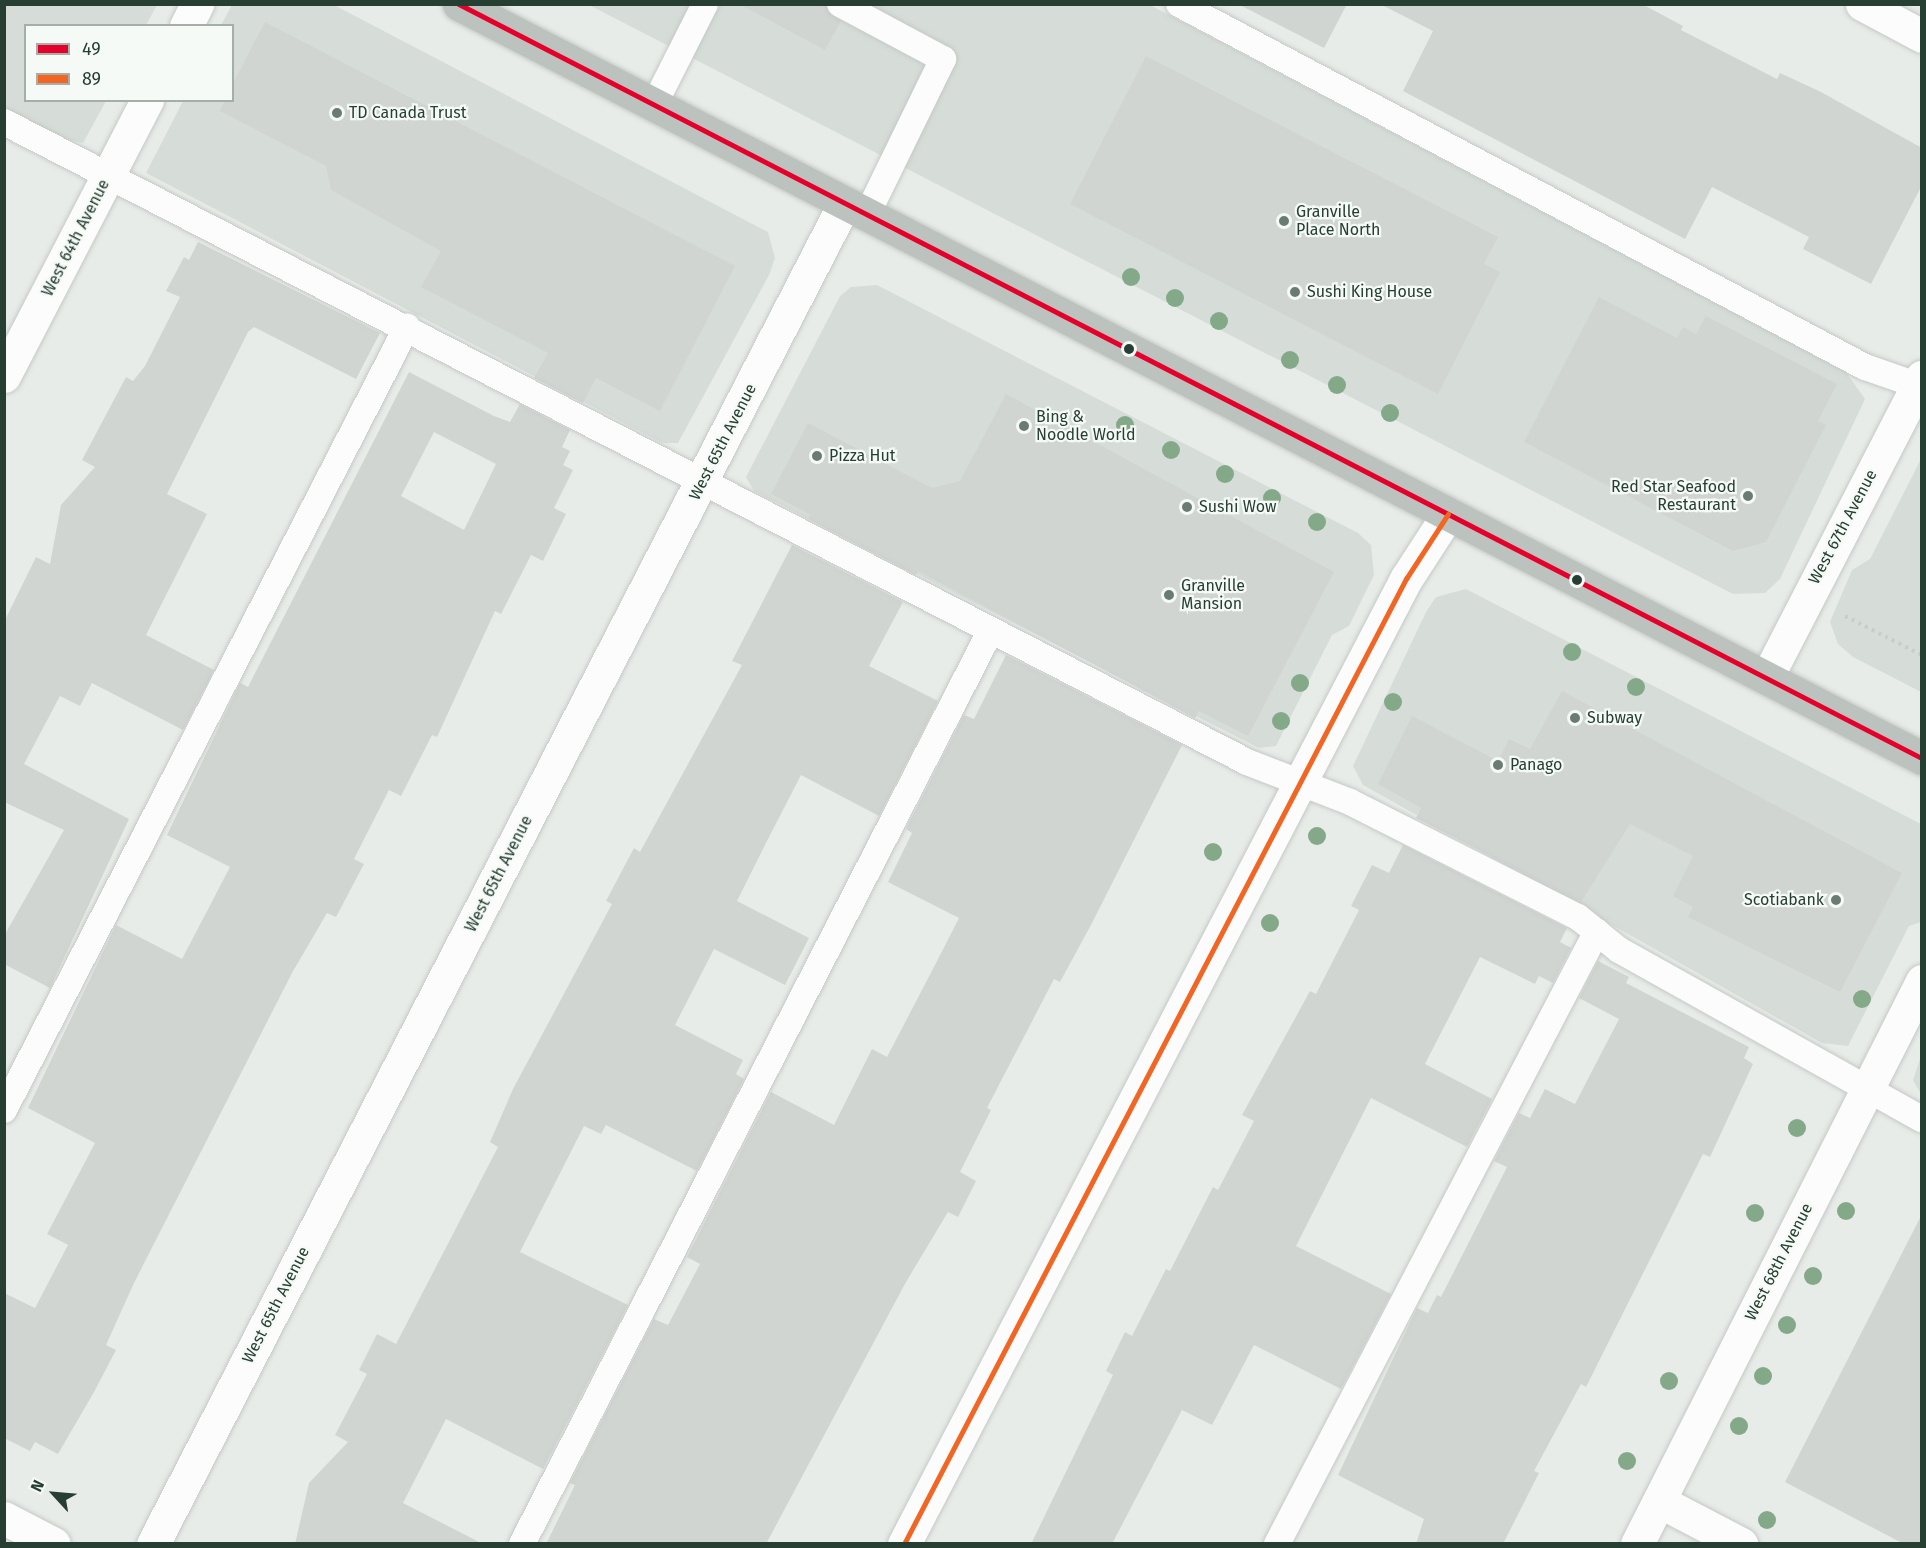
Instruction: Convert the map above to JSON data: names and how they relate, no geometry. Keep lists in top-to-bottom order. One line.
{"streets":{"street":["West 64th Avenue","West 65th Avenue","West 67th Avenue","West 68th Avenue"]},"places":["TD Canada Trust","Granville Place North","Sushi King House","Bing & Noodle World","Pizza Hut","Red Star Seafood Restaurant","Sushi Wow","Granville Mansion","Subway","Panago","Scotiabank"],"lines":["transit line 49","transit line 89"],"legend":["49","89"],"north":"top left"}
